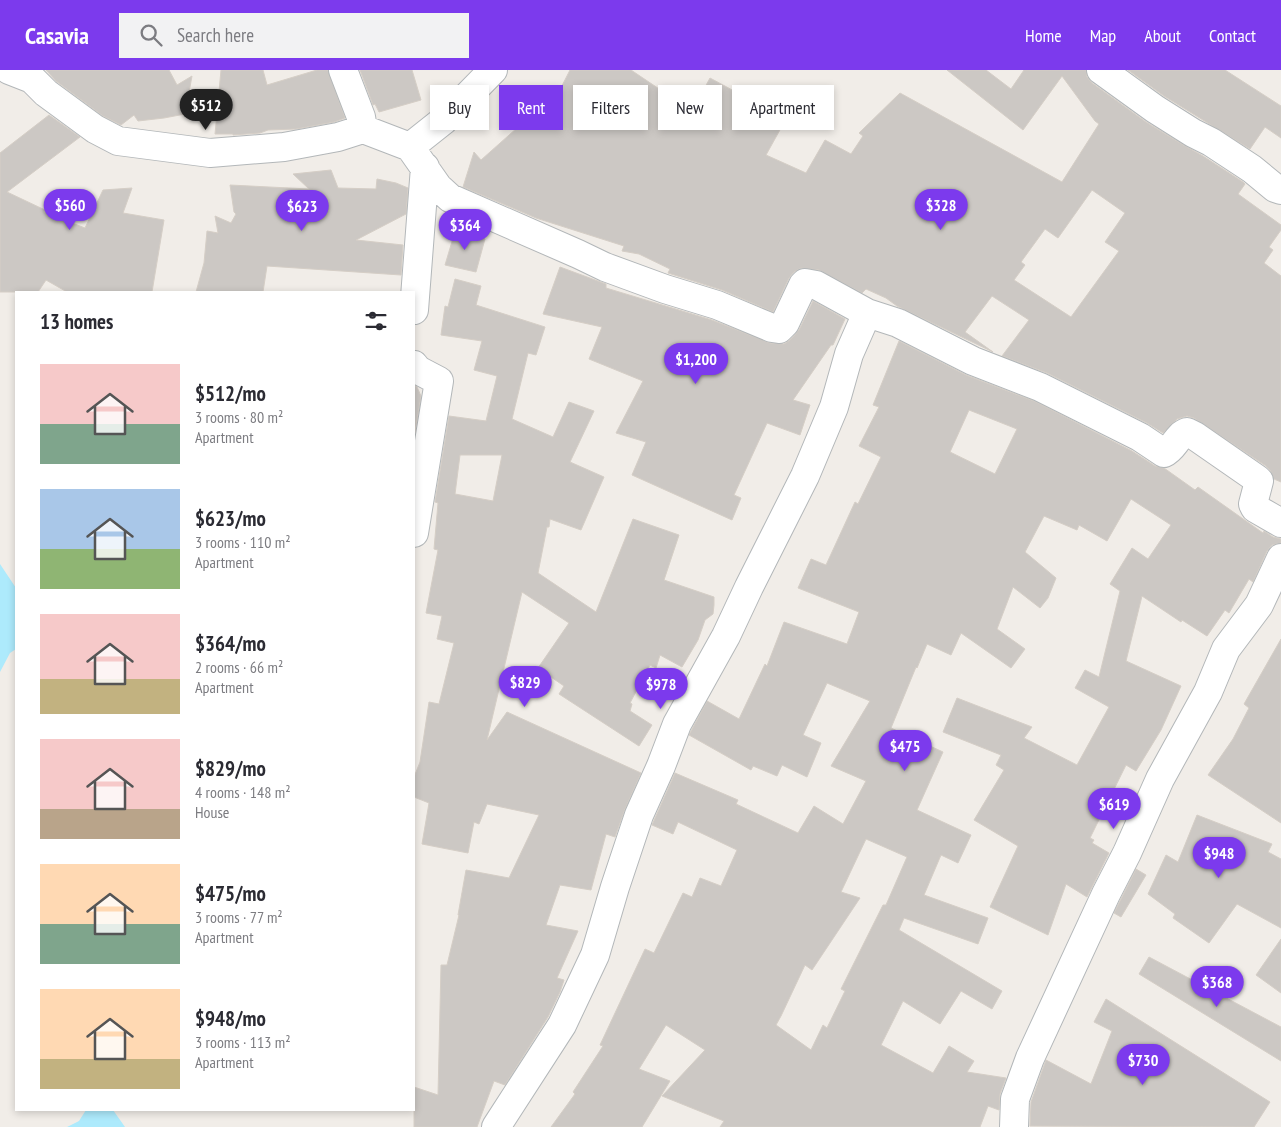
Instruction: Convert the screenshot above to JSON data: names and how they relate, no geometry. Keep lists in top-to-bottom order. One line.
{"page":{"header":"Casavia","search":"Search here","nav":["Home","Map","About","Contact"],"chip":["Buy","Rent","Filters","New","Apartment"],"price":["$512","$560","$328","$623","$364","$1,200","$829","$978","$475","$619","$948","$368","$730"],"heading":"13 homes","list":[{"name":"$512/mo","note":"3 rooms · 80 m² · Apartment"},{"name":"$623/mo","note":"3 rooms · 110 m² · Apartment"},{"name":"$364/mo","note":"2 rooms · 66 m² · Apartment"},{"name":"$829/mo","note":"4 rooms · 148 m² · House"},{"name":"$475/mo","note":"3 rooms · 77 m² · Apartment"},{"name":"$948/mo","note":"3 rooms · 113 m² · Apartment"}]}}
